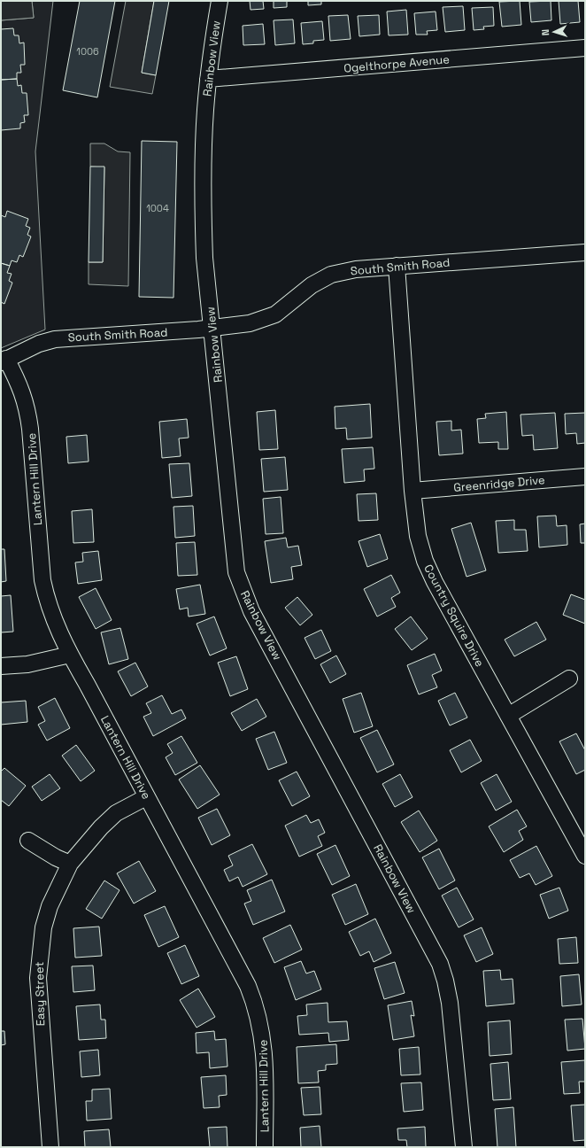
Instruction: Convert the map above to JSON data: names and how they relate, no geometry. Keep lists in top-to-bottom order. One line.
{"streets":{"street":["Rainbow View","Ogelthorpe Avenue","South Smith Road","Lantern Hill Drive","Greenridge Drive","Country Squire Drive","Easy Street"]},"crossings":[["Rainbow View","Ogelthorpe Avenue"],["Rainbow View","South Smith Road"],["South Smith Road","Lantern Hill Drive"],["South Smith Road","Country Squire Drive"],["Lantern Hill Drive","Easy Street"],["Greenridge Drive","Country Squire Drive"]],"house_numbers":["1006","1004"],"north":"left"}
